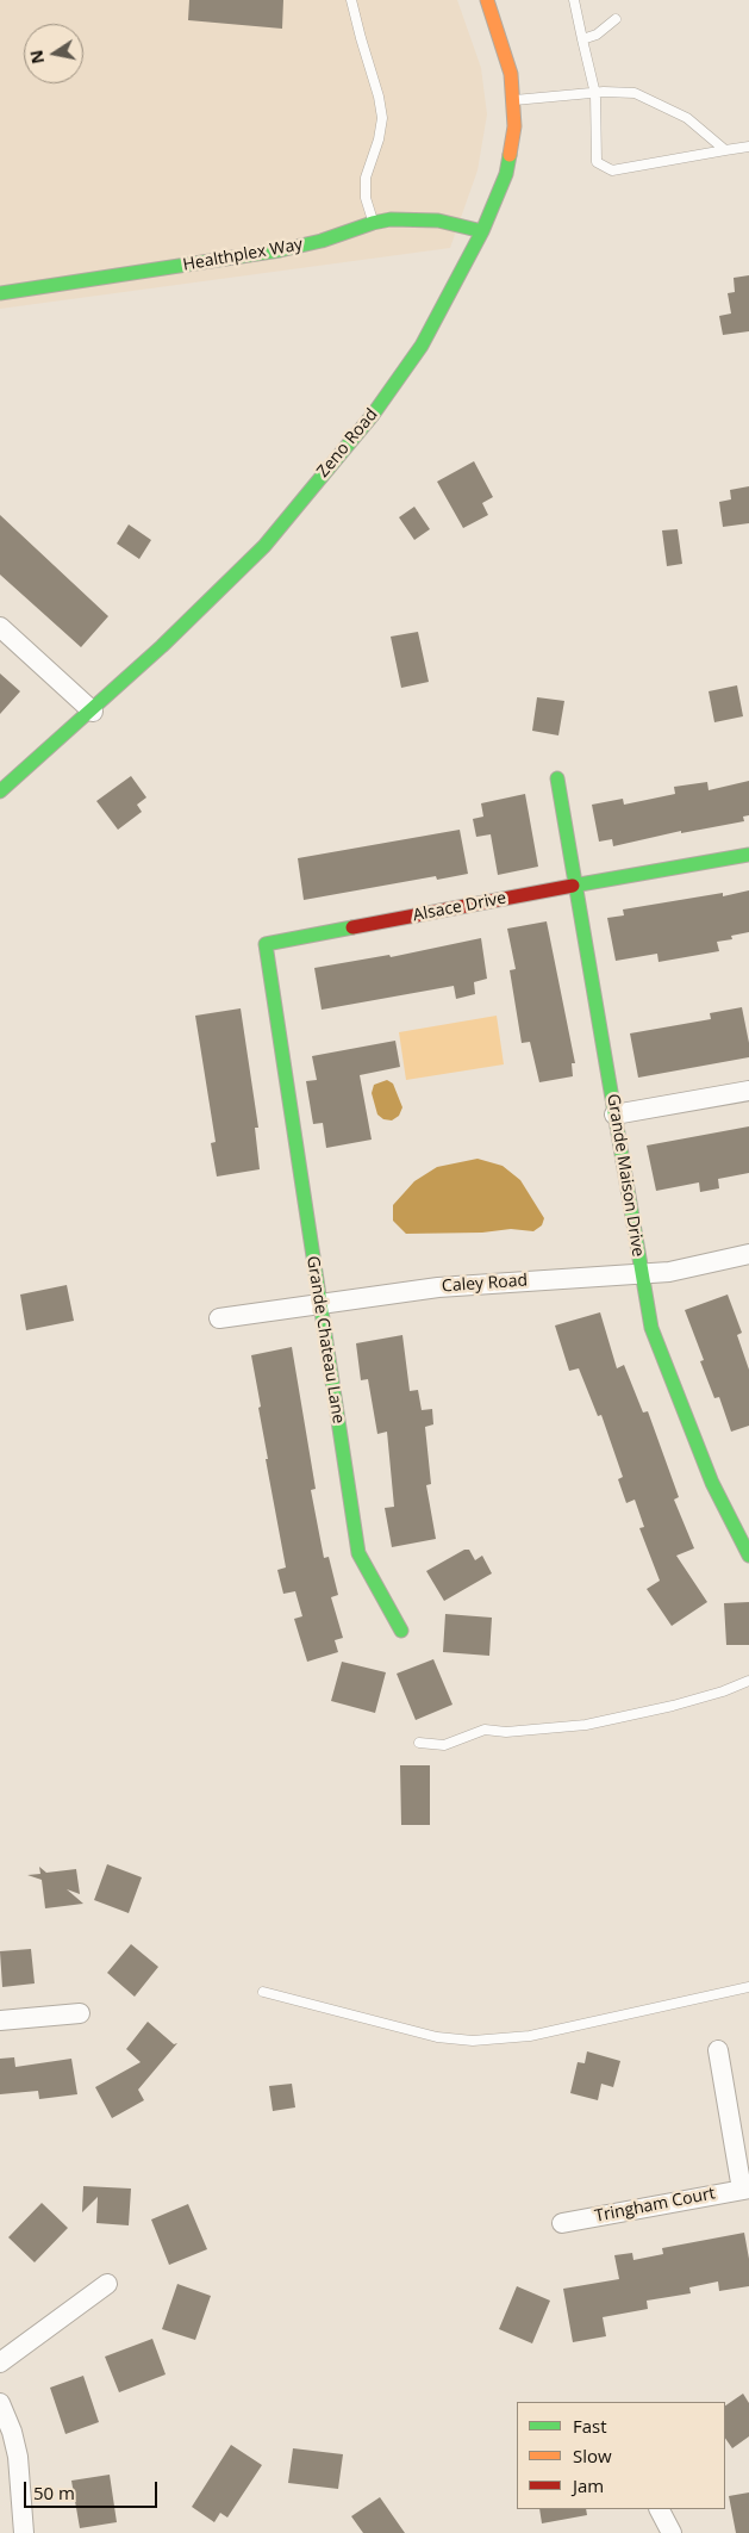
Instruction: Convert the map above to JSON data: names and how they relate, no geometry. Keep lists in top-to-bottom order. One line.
{"streets":{"street":["Healthplex Way","Zeno Road","Alsace Drive","Grande Maison Drive","Caley Road","Grande Chateau Lane","Tringham Court"]},"crossings":[["Healthplex Way","Zeno Road"],["Alsace Drive","Grande Maison Drive"],["Alsace Drive","Grande Chateau Lane"],["Grande Maison Drive","Caley Road"],["Caley Road","Grande Chateau Lane"]],"legend":["Fast","Slow","Jam"],"scale_bar":"50 m","north":"left"}
